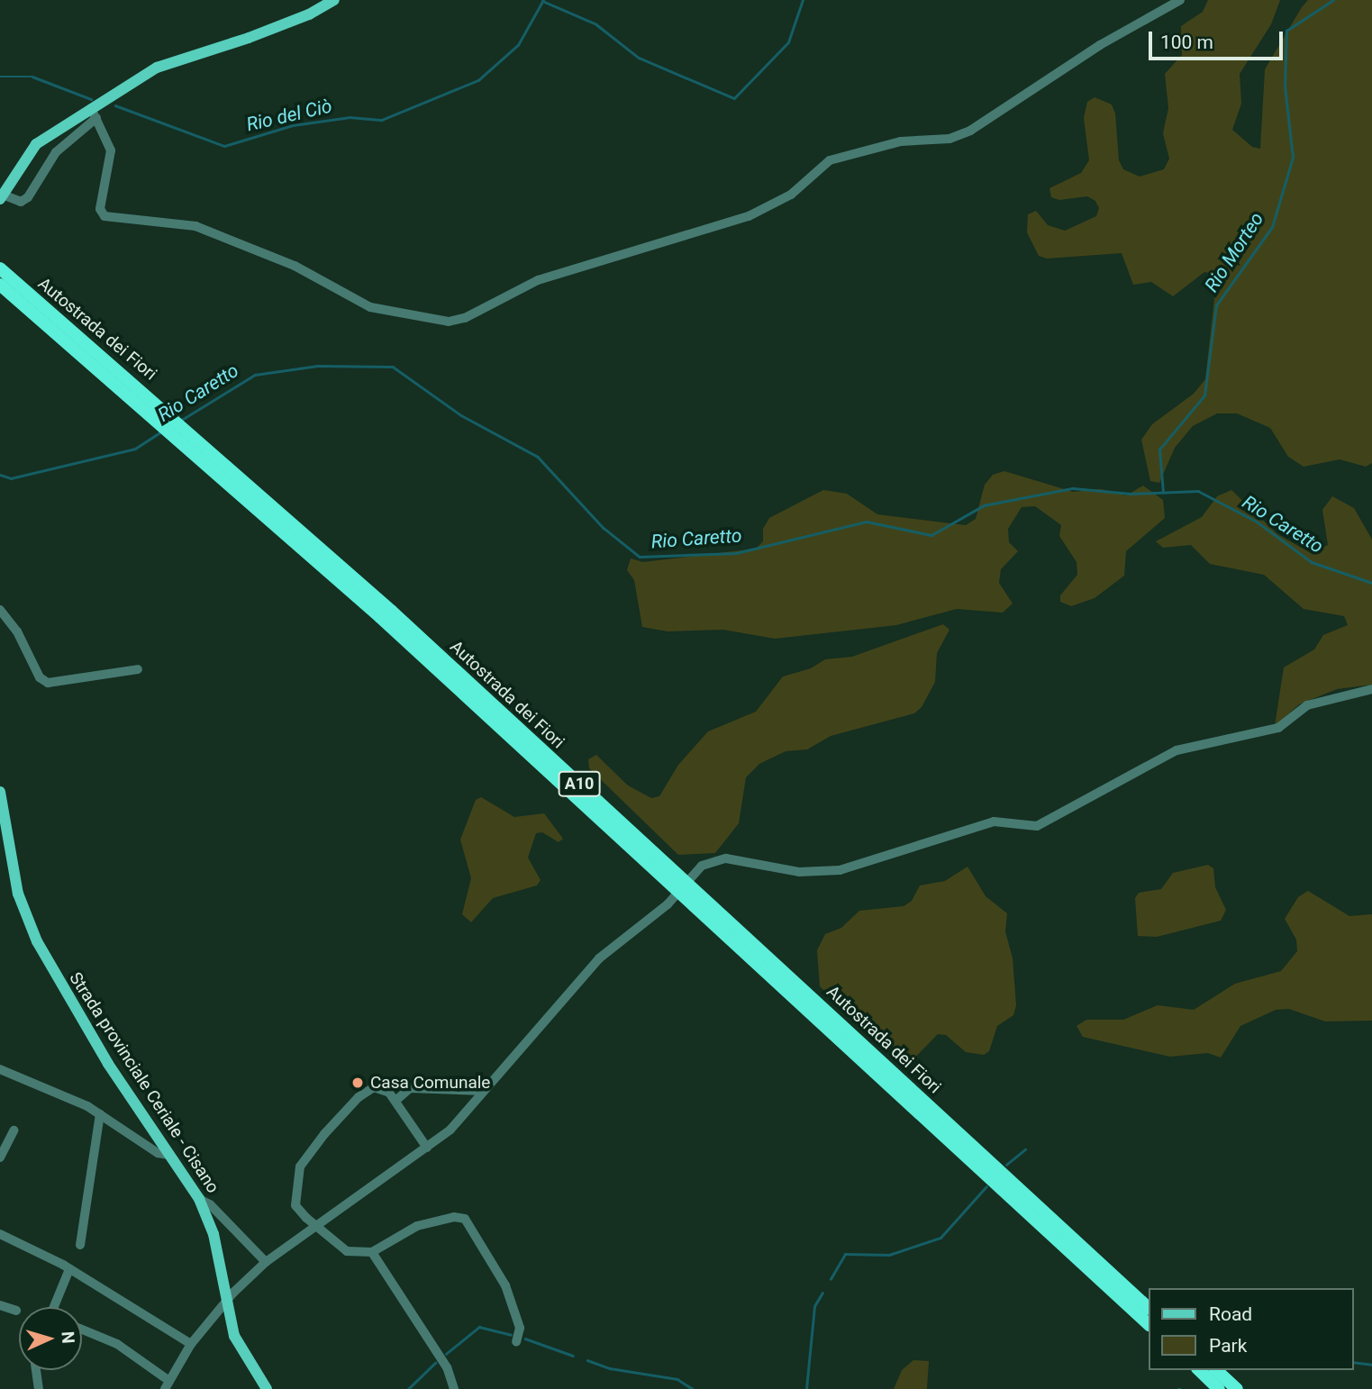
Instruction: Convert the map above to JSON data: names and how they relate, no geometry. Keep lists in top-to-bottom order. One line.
{"streets":{"highway":["Autostrada dei Fiori","A10"],"main road":["Strada provinciale Ceriale - Cisano"]},"water":["Rio del Ciò","Rio Morteo","Rio Caretto"],"places":["Casa Comunale"],"legend":["Road","Park"],"scale_bar":"100 m","north":"right"}
